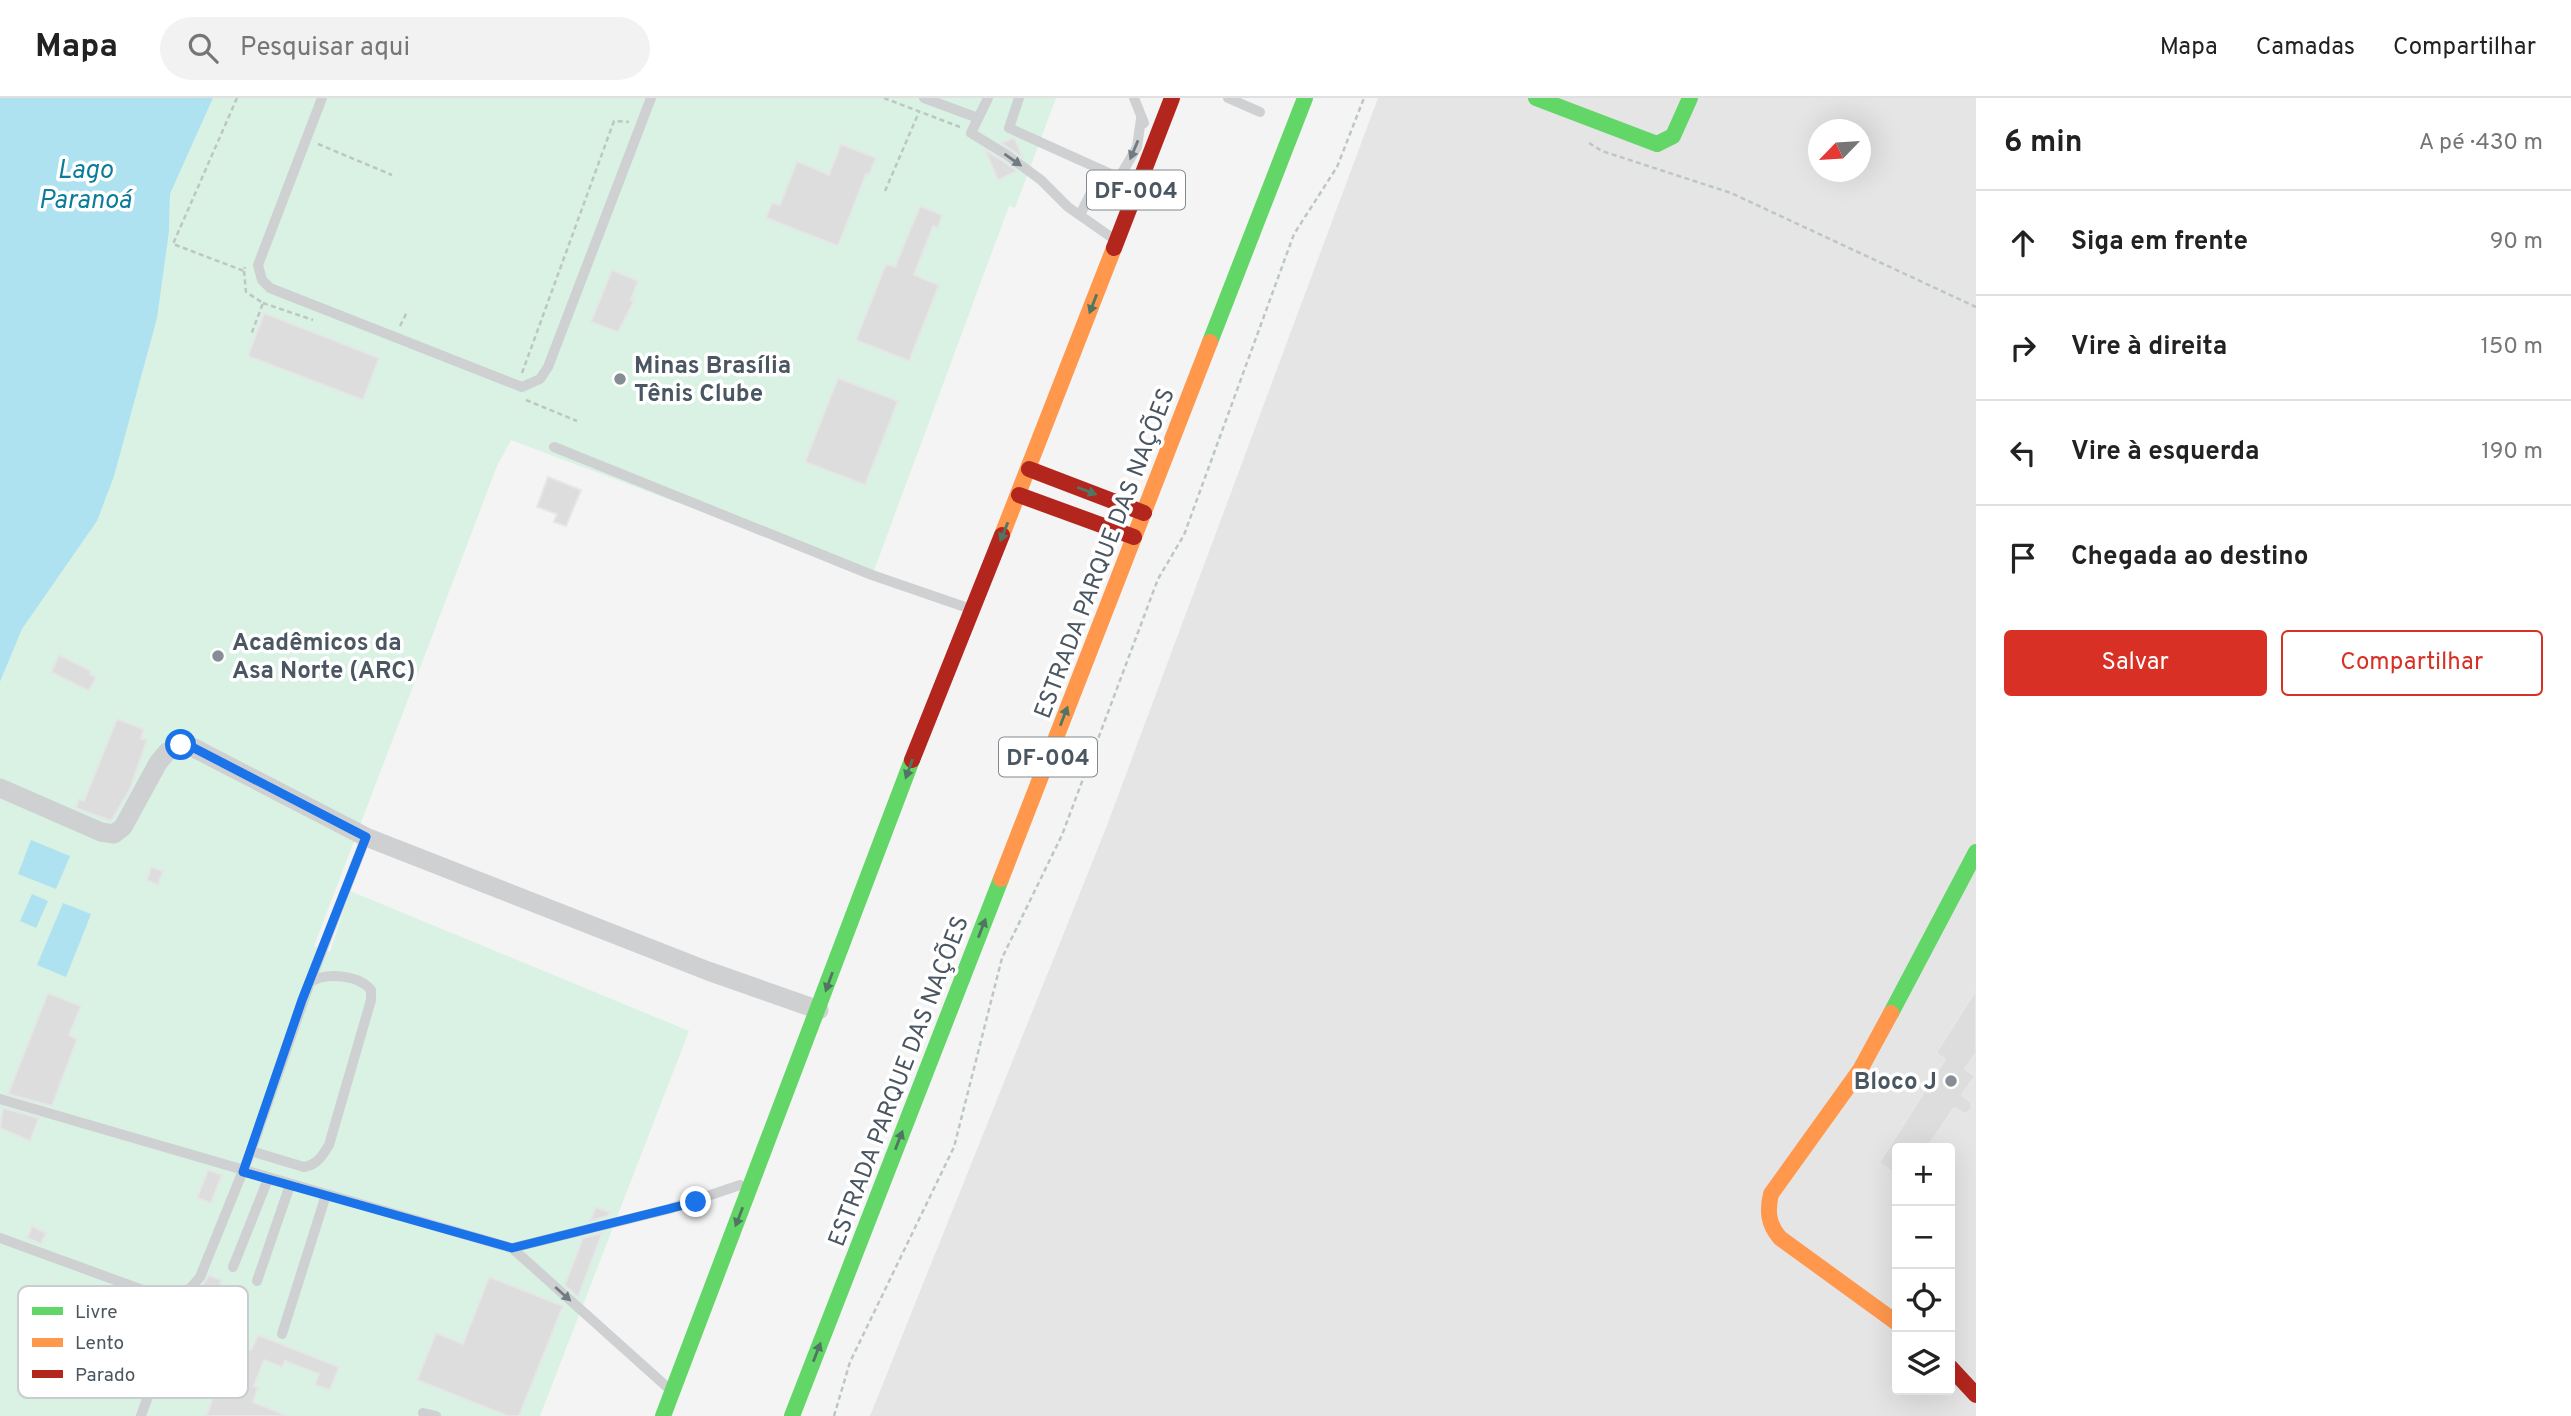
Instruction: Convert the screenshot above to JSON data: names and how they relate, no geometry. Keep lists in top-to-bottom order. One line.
{"streets":{"main road":["DF-004","ESTRADA PARQUE DAS NAÇÕES"]},"water":["Lago Paranoá"],"places":["Minas Brasília Tênis Clube","Acadêmicos da Asa Norte (ARC)","Bloco J"],"legend":["Livre","Lento","Parado"],"north":"bottom left","page":{"header":"Mapa","search":"Pesquisar aqui","nav":["Mapa","Camadas","Compartilhar"],"heading":["6 min","A pé · 430 m"],"list":[["Siga em frente","90 m"],["Vire à direita","150 m"],["Vire à esquerda","190 m"],"Chegada ao destino"],"buttons":["Salvar","Compartilhar"],"map_buttons":["+","−"]}}
